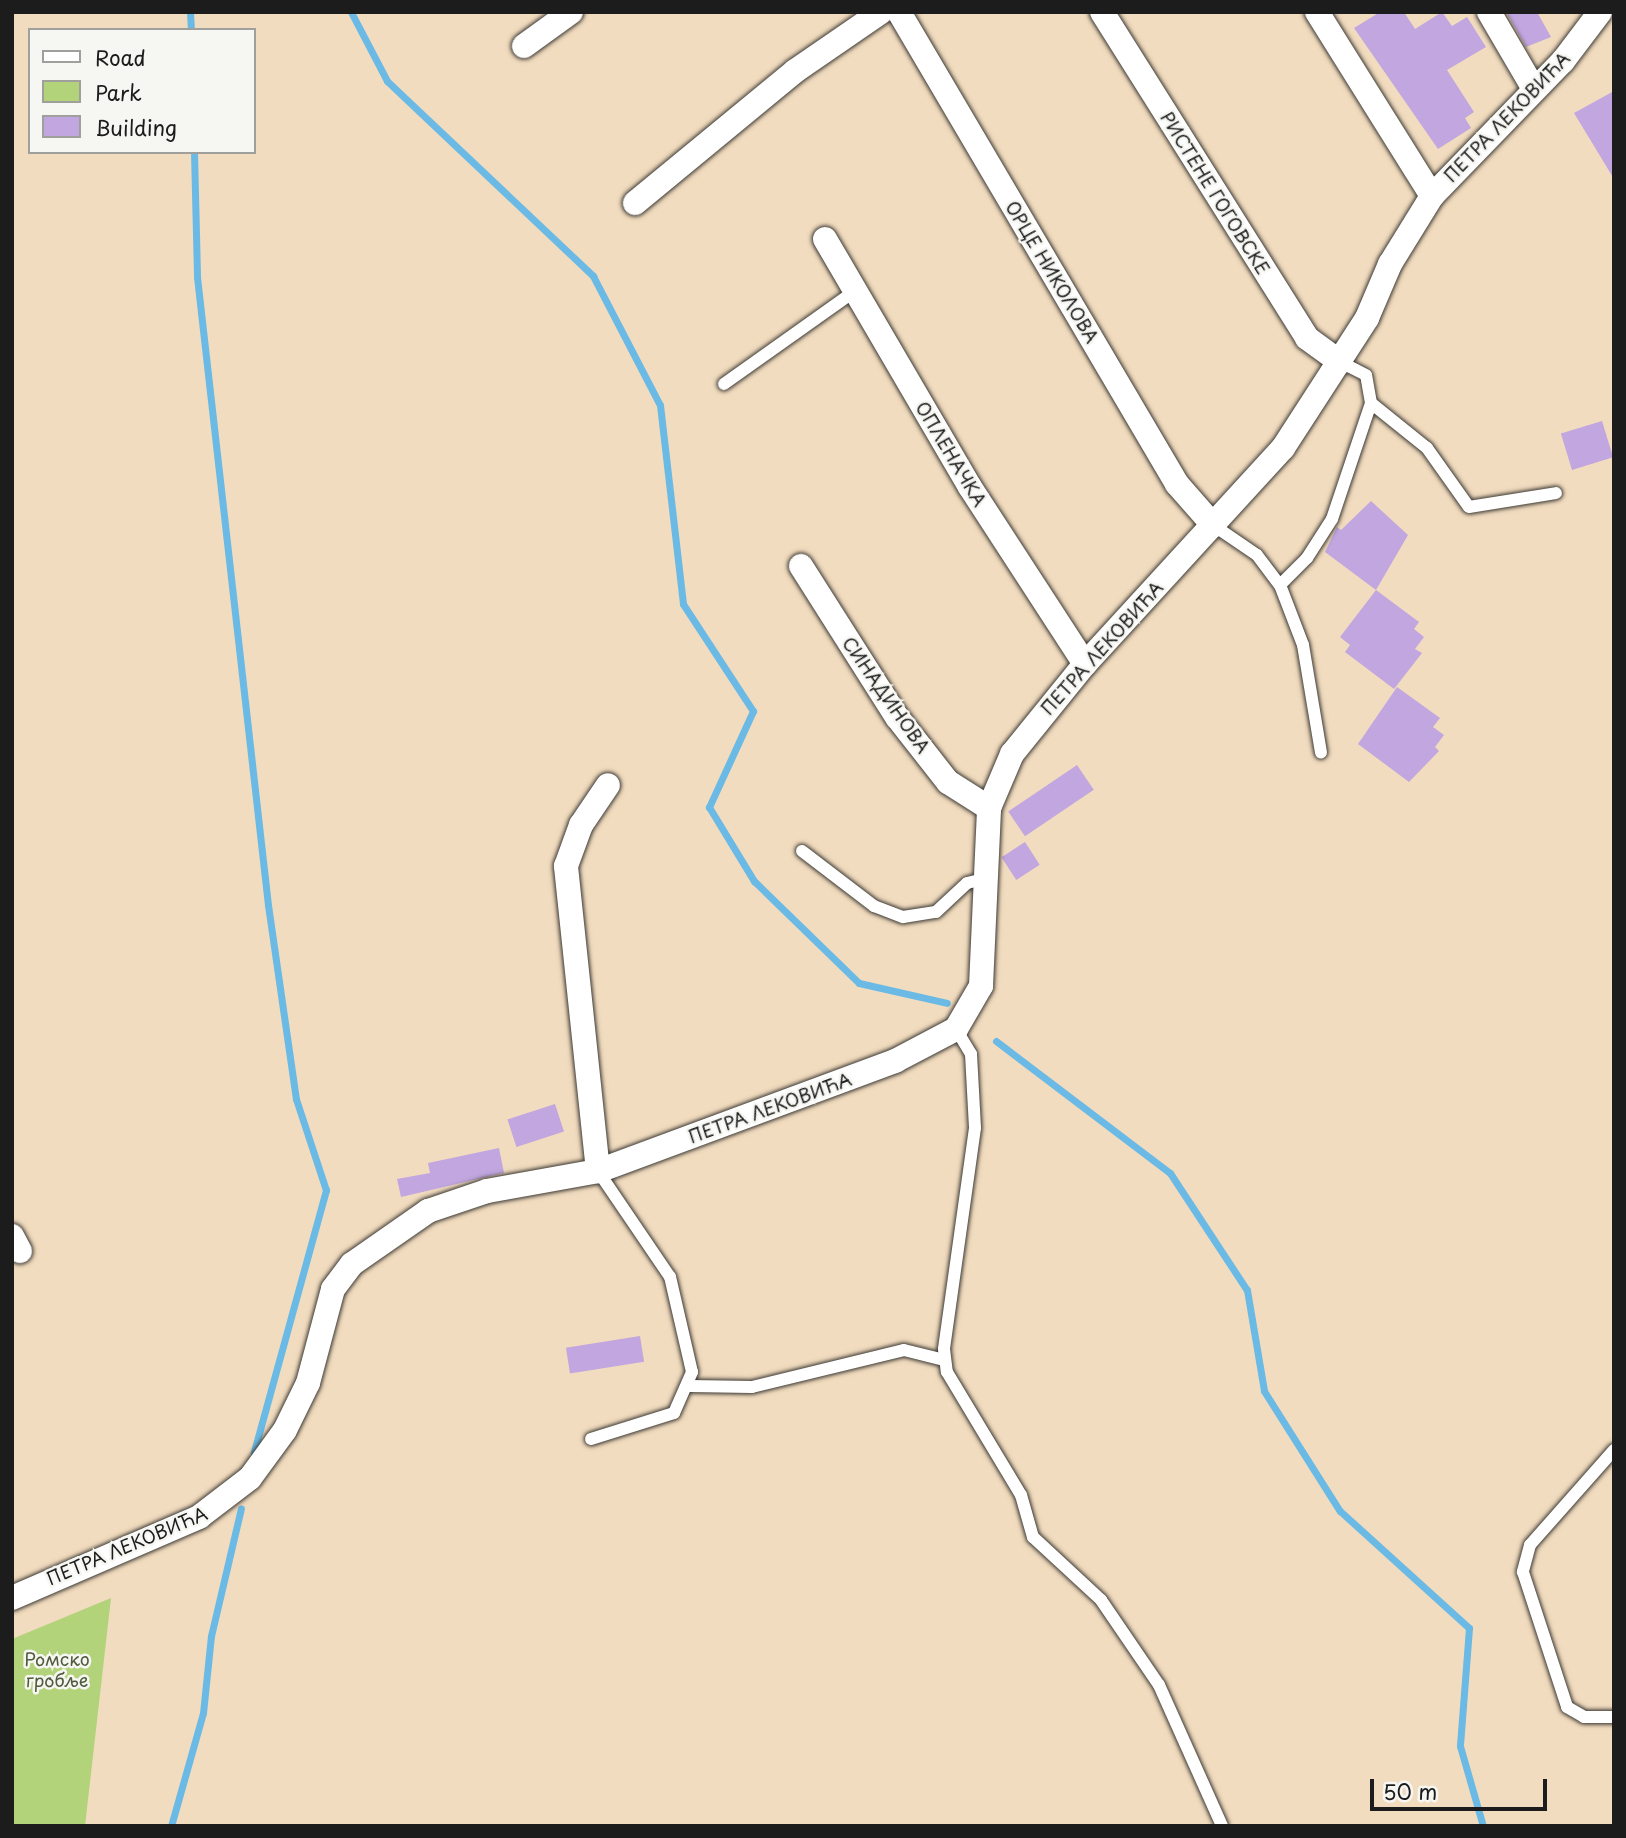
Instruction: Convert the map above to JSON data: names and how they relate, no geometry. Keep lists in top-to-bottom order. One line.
{"streets":{"street":["ПЕТРА ЛЕКОВИЋА","РИСТЕНЕ ГОГОВСКЕ","ОРЦЕ НИКОЛОВА","ОПЛЕНАЧКА","СИНАДИНОВА"]},"crossings":[["ПЕТРА ЛЕКОВИЋА","РИСТЕНЕ ГОГОВСКЕ"],["ПЕТРА ЛЕКОВИЋА","ОРЦЕ НИКОЛОВА"],["ПЕТРА ЛЕКОВИЋА","ОПЛЕНАЧКА"],["ПЕТРА ЛЕКОВИЋА","СИНАДИНОВА"]],"parks":["Ромско гробље"],"legend":["Road","Park","Building"],"scale_bar":"50 m"}
